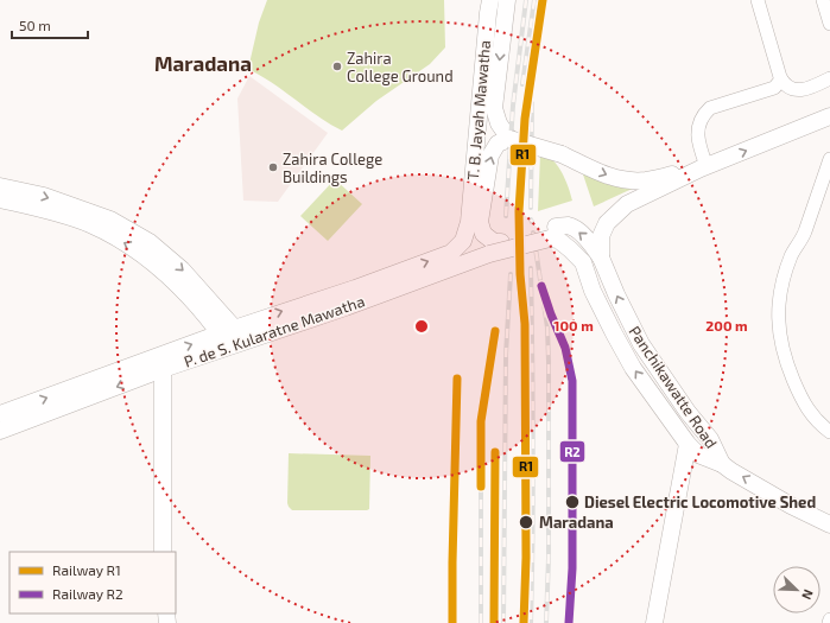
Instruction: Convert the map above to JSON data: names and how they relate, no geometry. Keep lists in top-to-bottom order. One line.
{"streets":{"main road":["T. B. Jayah Mawatha","P. de S. Kularatne Mawatha","Panchikawatte Road"]},"crossings":[["T. B. Jayah Mawatha","P. de S. Kularatne Mawatha"],["P. de S. Kularatne Mawatha","Panchikawatte Road"]],"one_way":["Panchikawatte Road"],"districts":["Maradana"],"places":["Zahira College Ground","Zahira College Buildings","Diesel Electric Locomotive Shed","Maradana"],"lines":["rail line R1","rail line R2"],"legend":["Railway R1","Railway R2"],"scale_bar":"50 m","north":"bottom right","rings":["100 m","200 m"]}
